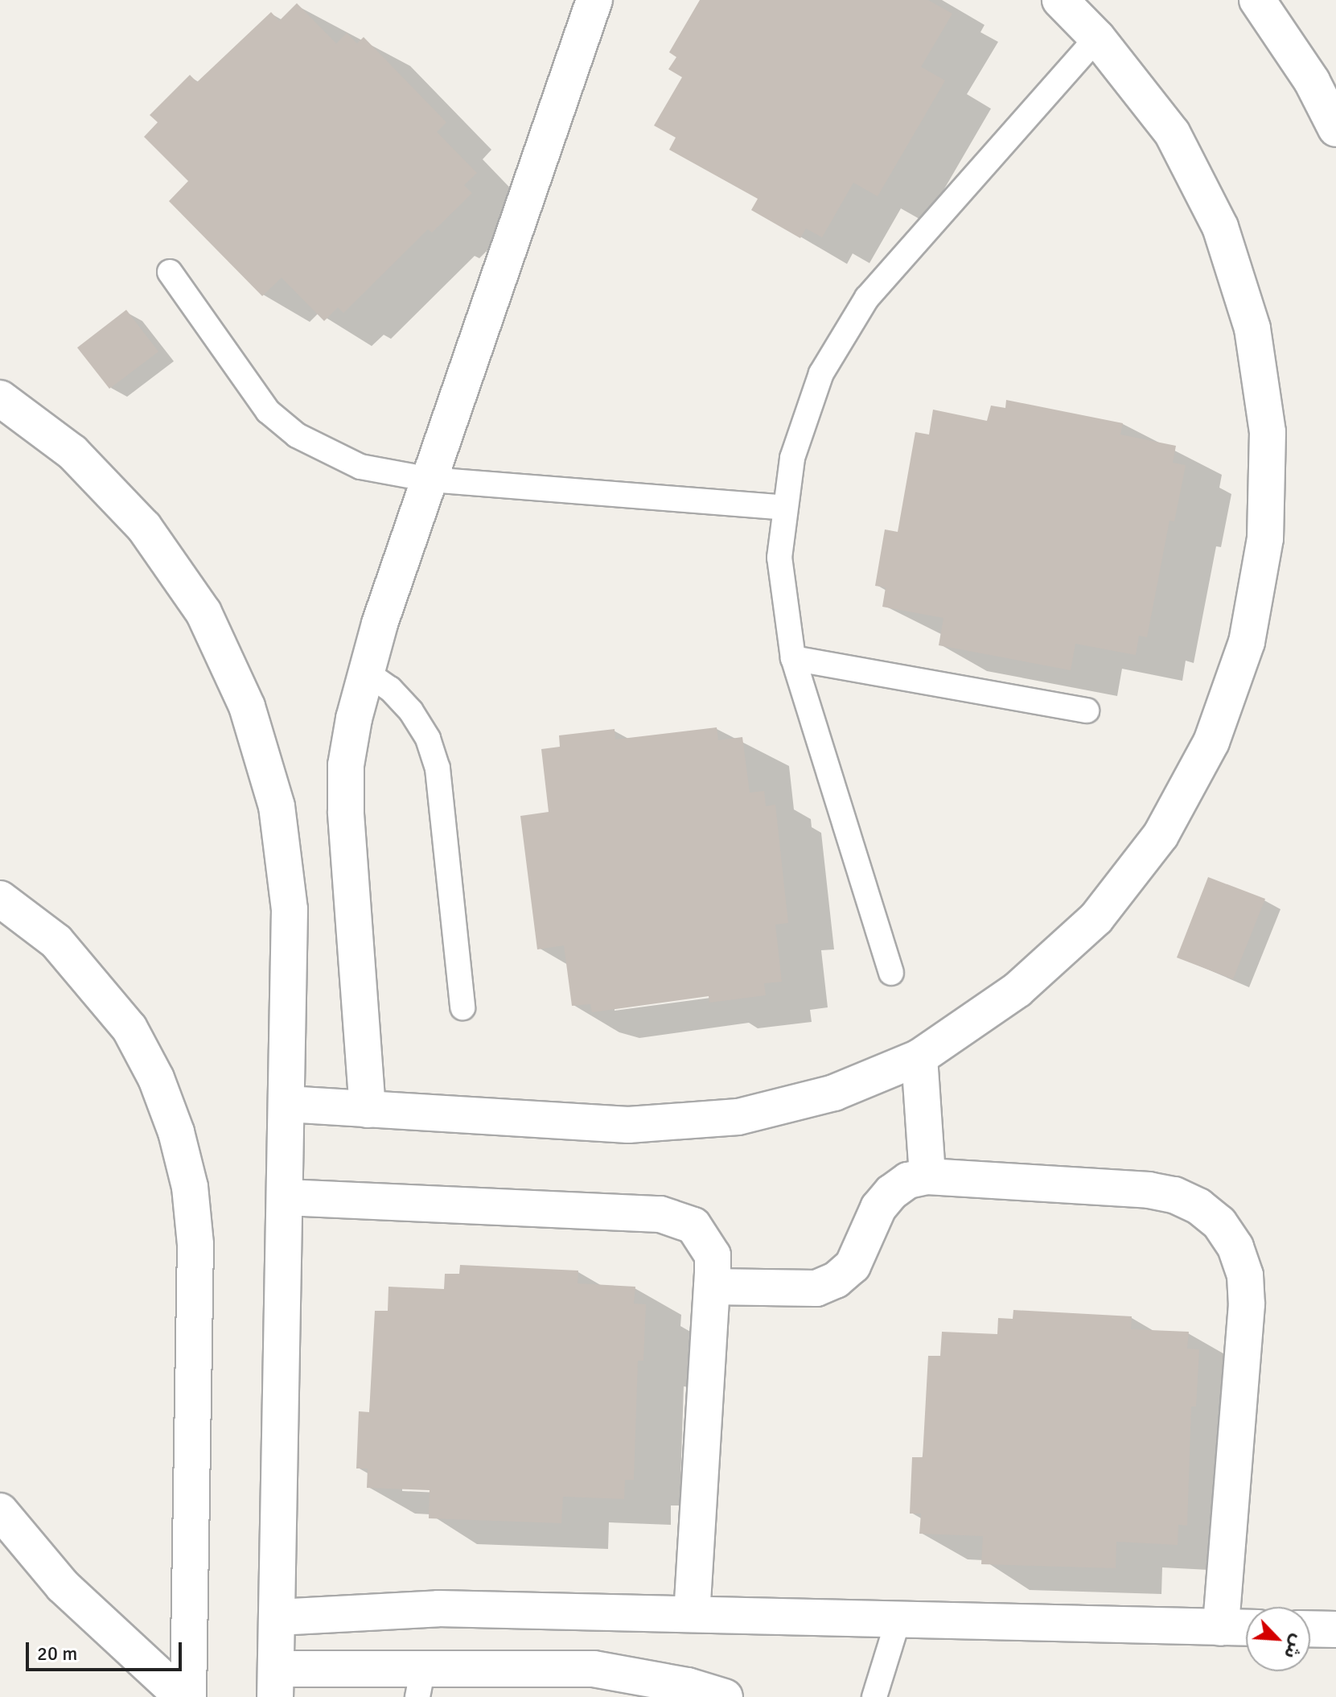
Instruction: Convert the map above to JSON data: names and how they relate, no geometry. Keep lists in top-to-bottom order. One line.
{"scale_bar":"20 m","north":"bottom right"}
